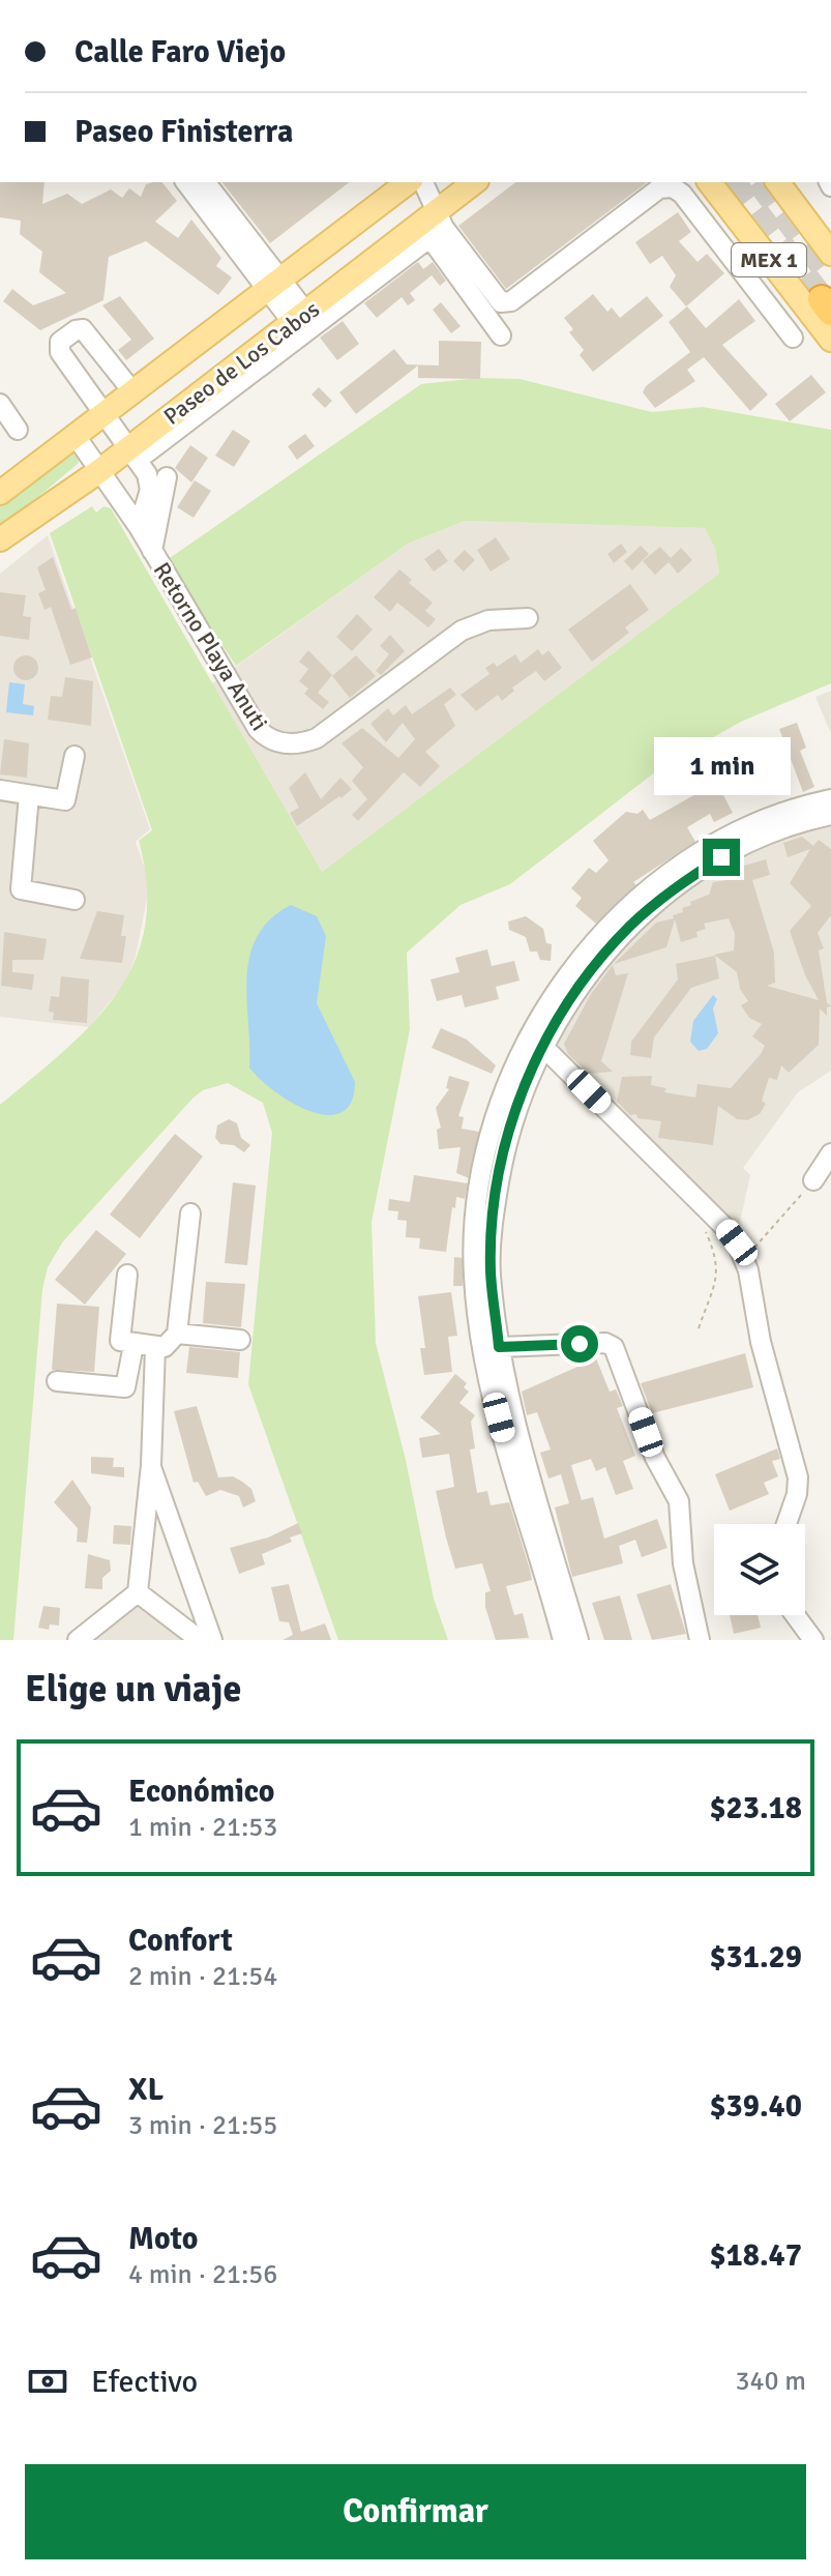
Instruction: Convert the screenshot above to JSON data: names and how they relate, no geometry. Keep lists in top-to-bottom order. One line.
{"streets":{"main road":["MEX 1","Paseo de Los Cabos"],"street":["Retorno Playa Anuti"]},"crossings":[["Paseo de Los Cabos","Retorno Playa Anuti"]],"page":{"banner":["Calle Faro Viejo","Paseo Finisterra"],"bubble":"1 min","heading":"Elige un viaje","list":[{"name":"Económico","note":"1 min · 21:53","value":"$23.18"},{"name":"Confort","note":"2 min · 21:54","value":"$31.29"},{"name":"XL","note":"3 min · 21:55","value":"$39.40"},{"name":"Moto","note":"4 min · 21:56","value":"$18.47"}],"pay":["Efectivo","340 m"],"buttons":"Confirmar"}}
